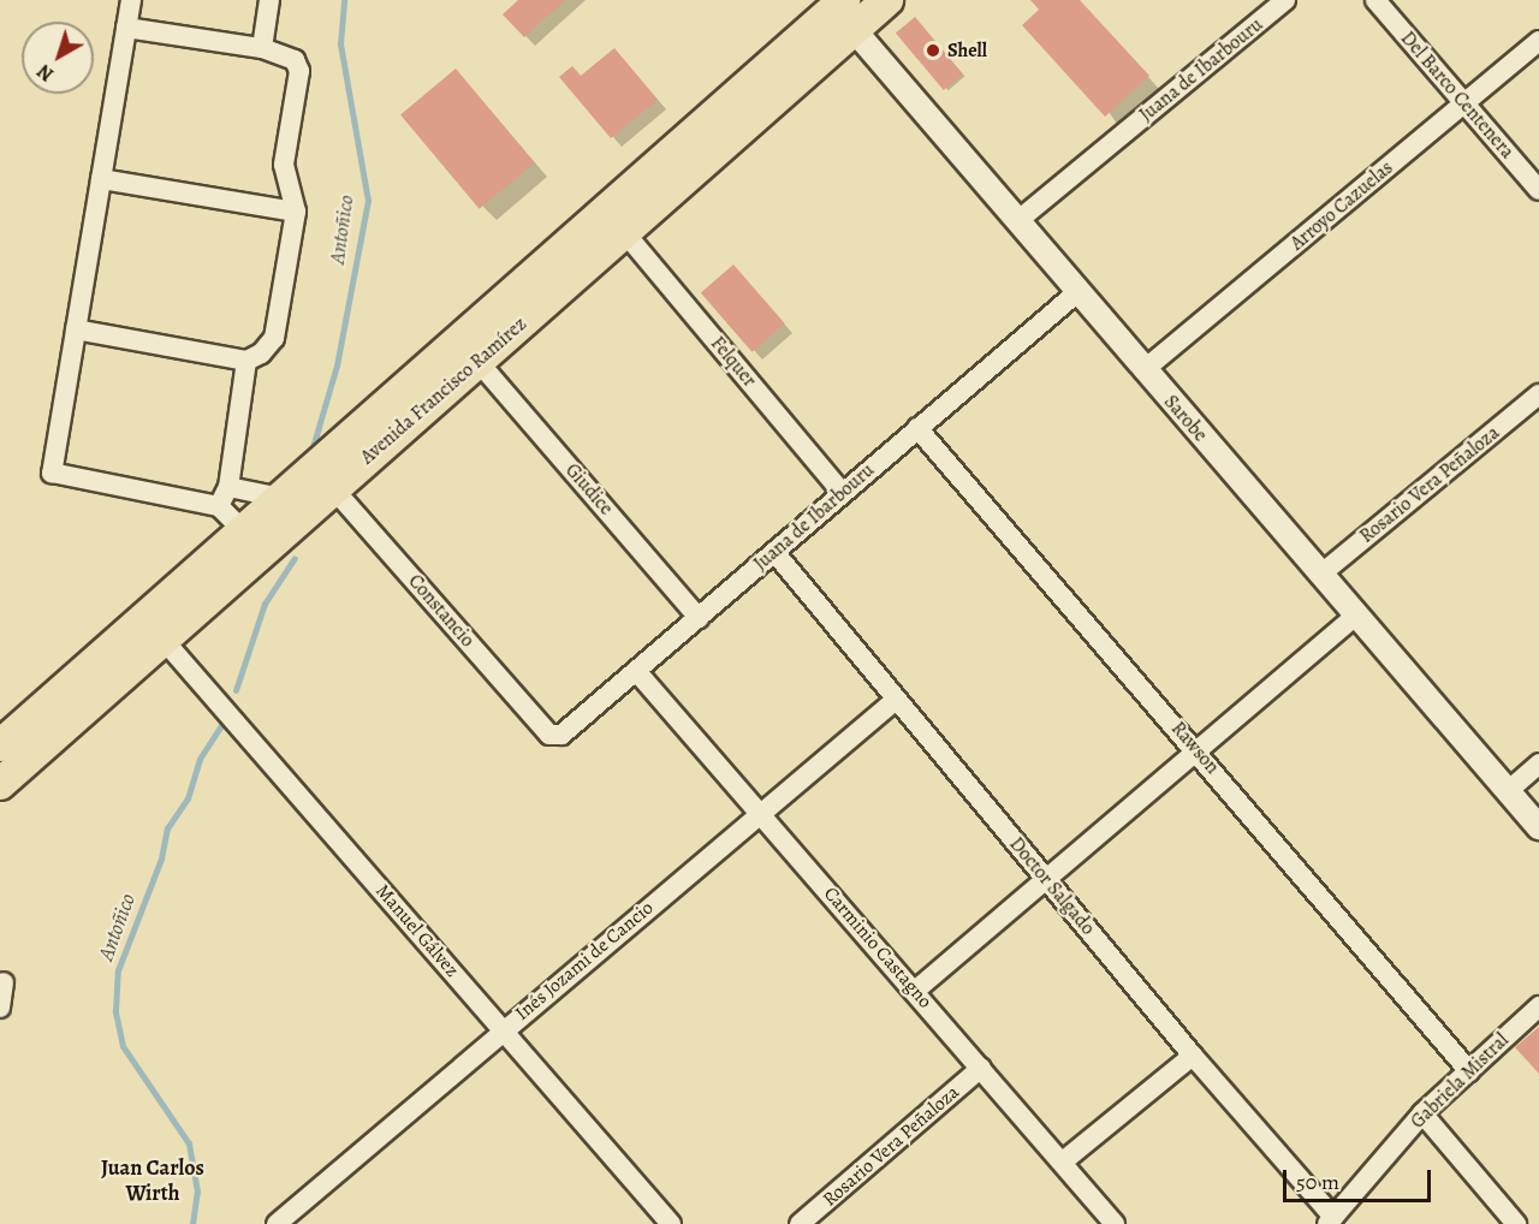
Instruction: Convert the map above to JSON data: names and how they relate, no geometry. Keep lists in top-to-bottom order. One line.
{"streets":{"main road":["Avenida Francisco Ramírez"],"street":["Juana de Ibarbouru","Del Barco Centenera","Arroyo Cazuelas","Felquer","Sarobe","Rosario Vera Peñaloza","Giudice","Constancio","Rawson","Doctor Salgado","Manuel Gálvez","Carminio Castagno","Inés Jozami de Cancio","Gabriela Mistral"]},"crossings":[["Juana de Ibarbouru","Felquer"],["Juana de Ibarbouru","Sarobe"],["Juana de Ibarbouru","Giudice"],["Juana de Ibarbouru","Constancio"],["Juana de Ibarbouru","Rawson"],["Juana de Ibarbouru","Doctor Salgado"],["Juana de Ibarbouru","Carminio Castagno"],["Del Barco Centenera","Arroyo Cazuelas"],["Arroyo Cazuelas","Sarobe"],["Felquer","Avenida Francisco Ramírez"],["Avenida Francisco Ramírez","Sarobe"],["Avenida Francisco Ramírez","Giudice"],["Avenida Francisco Ramírez","Constancio"],["Avenida Francisco Ramírez","Manuel Gálvez"],["Sarobe","Rosario Vera Peñaloza"],["Rosario Vera Peñaloza","Carminio Castagno"],["Rawson","Gabriela Mistral"],["Doctor Salgado","Inés Jozami de Cancio"],["Doctor Salgado","Gabriela Mistral"],["Manuel Gálvez","Inés Jozami de Cancio"],["Carminio Castagno","Inés Jozami de Cancio"]],"districts":["Juan Carlos Wirth"],"water":["Antoñico"],"places":["Shell"],"scale_bar":"50 m","north":"bottom left"}
